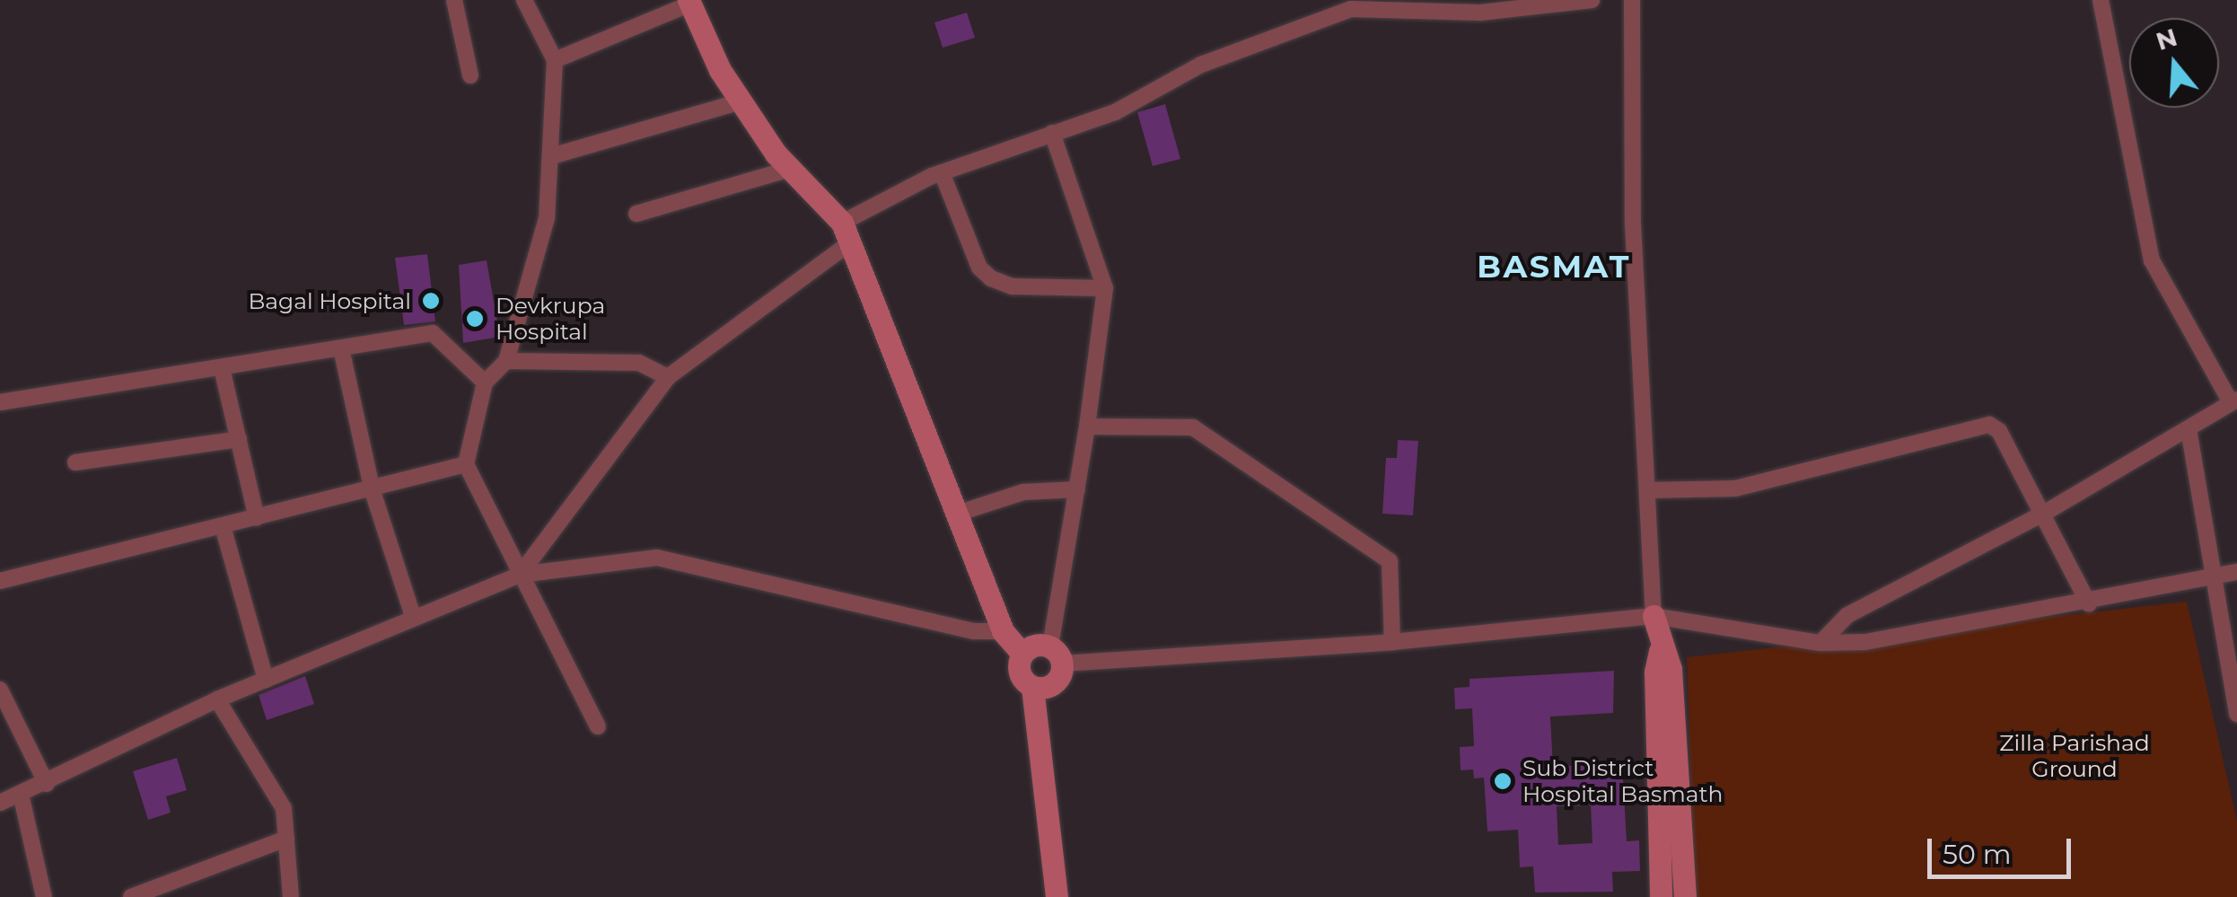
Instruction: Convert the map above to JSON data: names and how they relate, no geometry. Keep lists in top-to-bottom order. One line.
{"districts":["BASMAT"],"parks":["Zilla Parishad Ground"],"places":["Bagal Hospital","Devkrupa Hospital","Sub District Hospital Basmath"],"scale_bar":"50 m","north":"top"}
